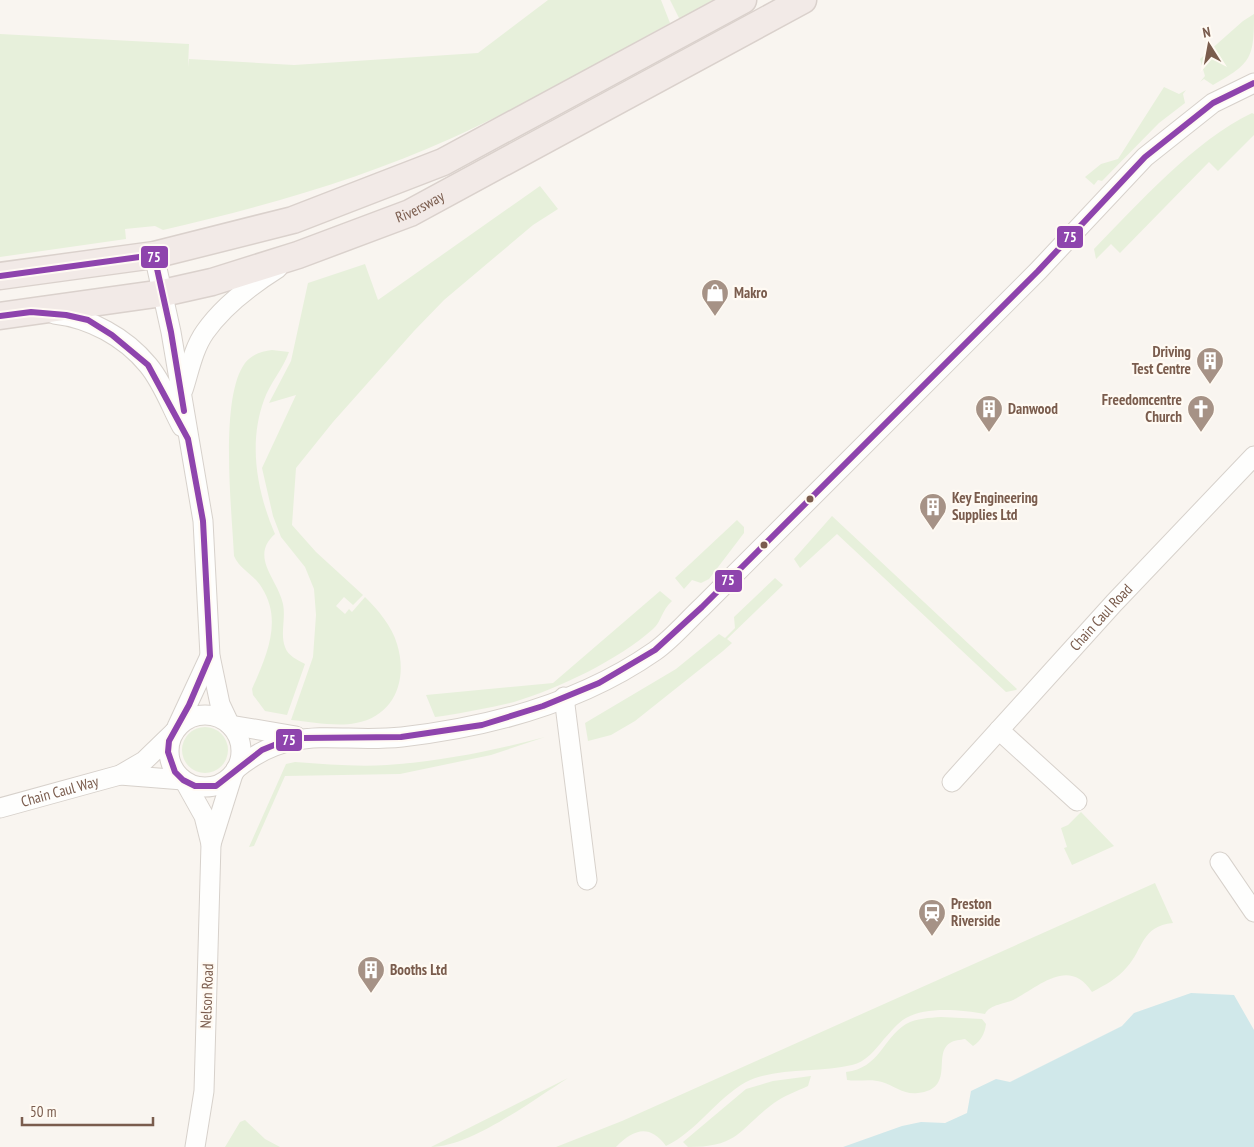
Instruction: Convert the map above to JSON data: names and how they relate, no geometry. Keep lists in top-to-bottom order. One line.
{"streets":{"highway":["Riversway"],"street":["Chain Caul Road","Chain Caul Way","Nelson Road"]},"crossings":[["Chain Caul Way","Nelson Road"]],"places":{"shop":["Makro"],"building":["Driving Test Centre","Danwood","Key Engineering Supplies Ltd","Booths Ltd"],"church":["Freedomcentre Church"],"station":["Preston Riverside"]},"lines":["transit line 75"],"scale_bar":"50 m","north":"top"}
